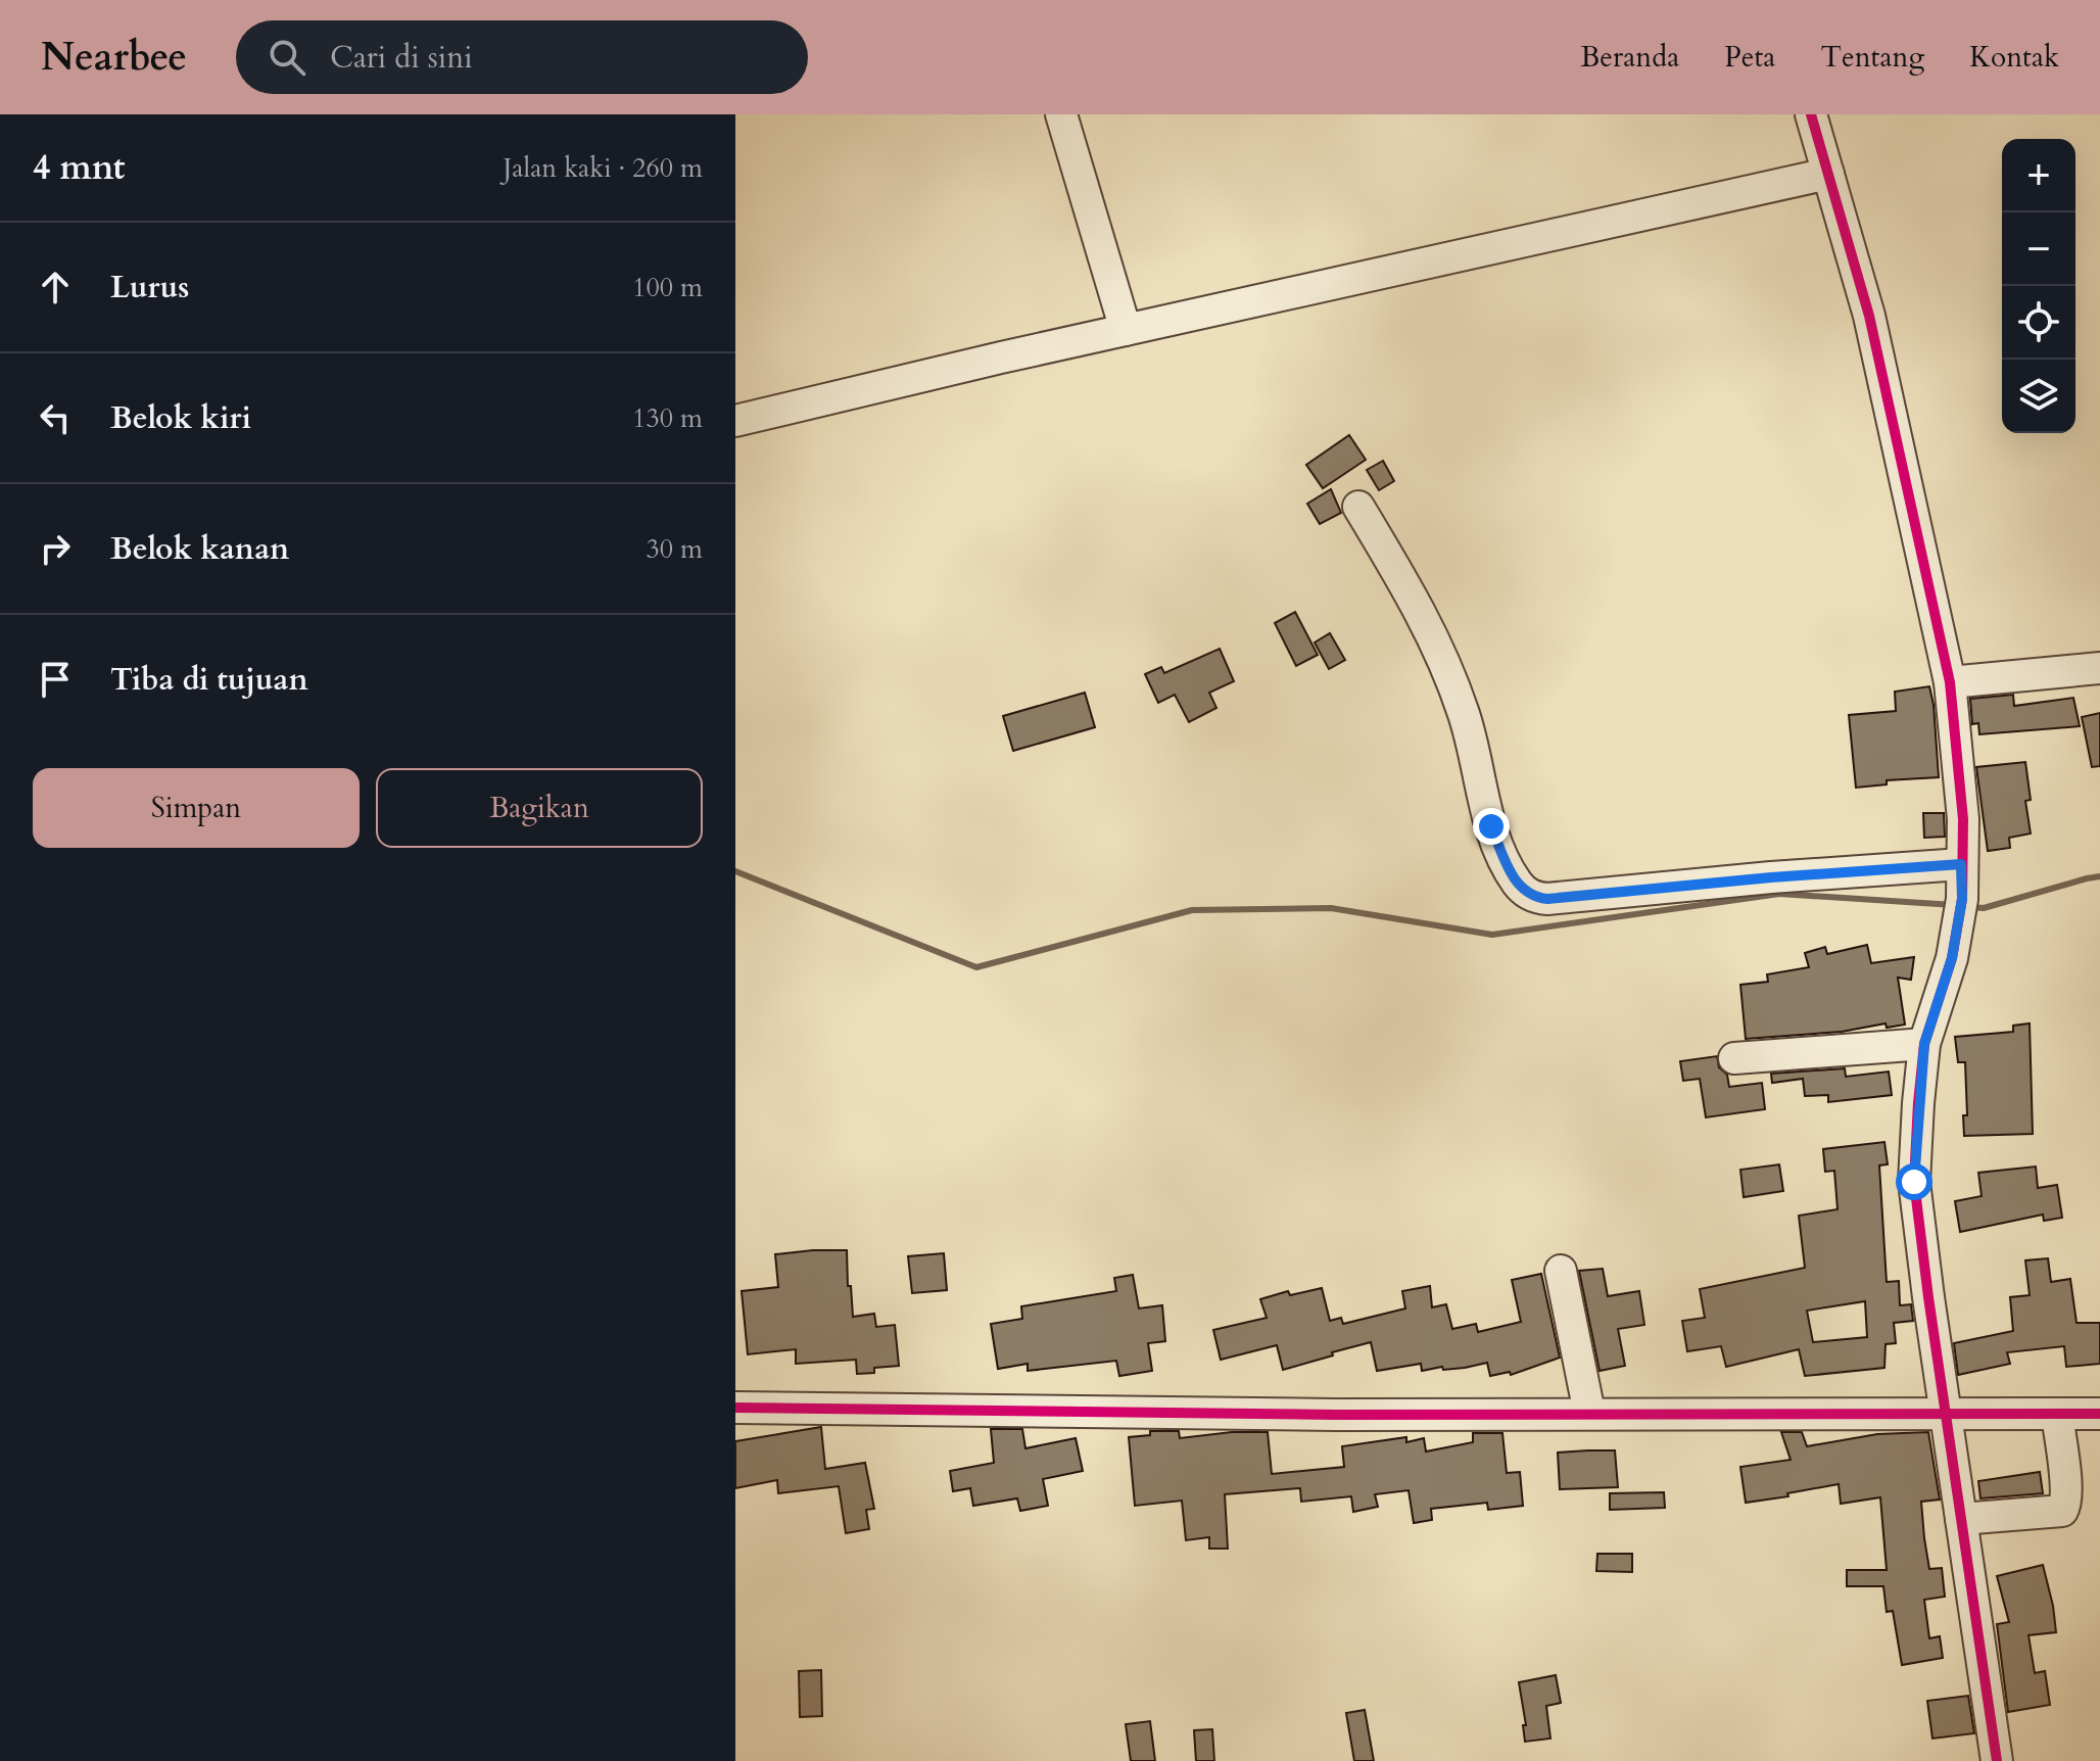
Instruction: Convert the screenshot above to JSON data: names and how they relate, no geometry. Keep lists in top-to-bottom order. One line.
{"page":{"header":"Nearbee","search":"Cari di sini","nav":["Beranda","Peta","Tentang","Kontak"],"heading":["4 mnt","Jalan kaki · 260 m"],"map_buttons":["+","−"],"list":[["Lurus","100 m"],["Belok kiri","130 m"],["Belok kanan","30 m"],"Tiba di tujuan"],"buttons":["Simpan","Bagikan"]}}
